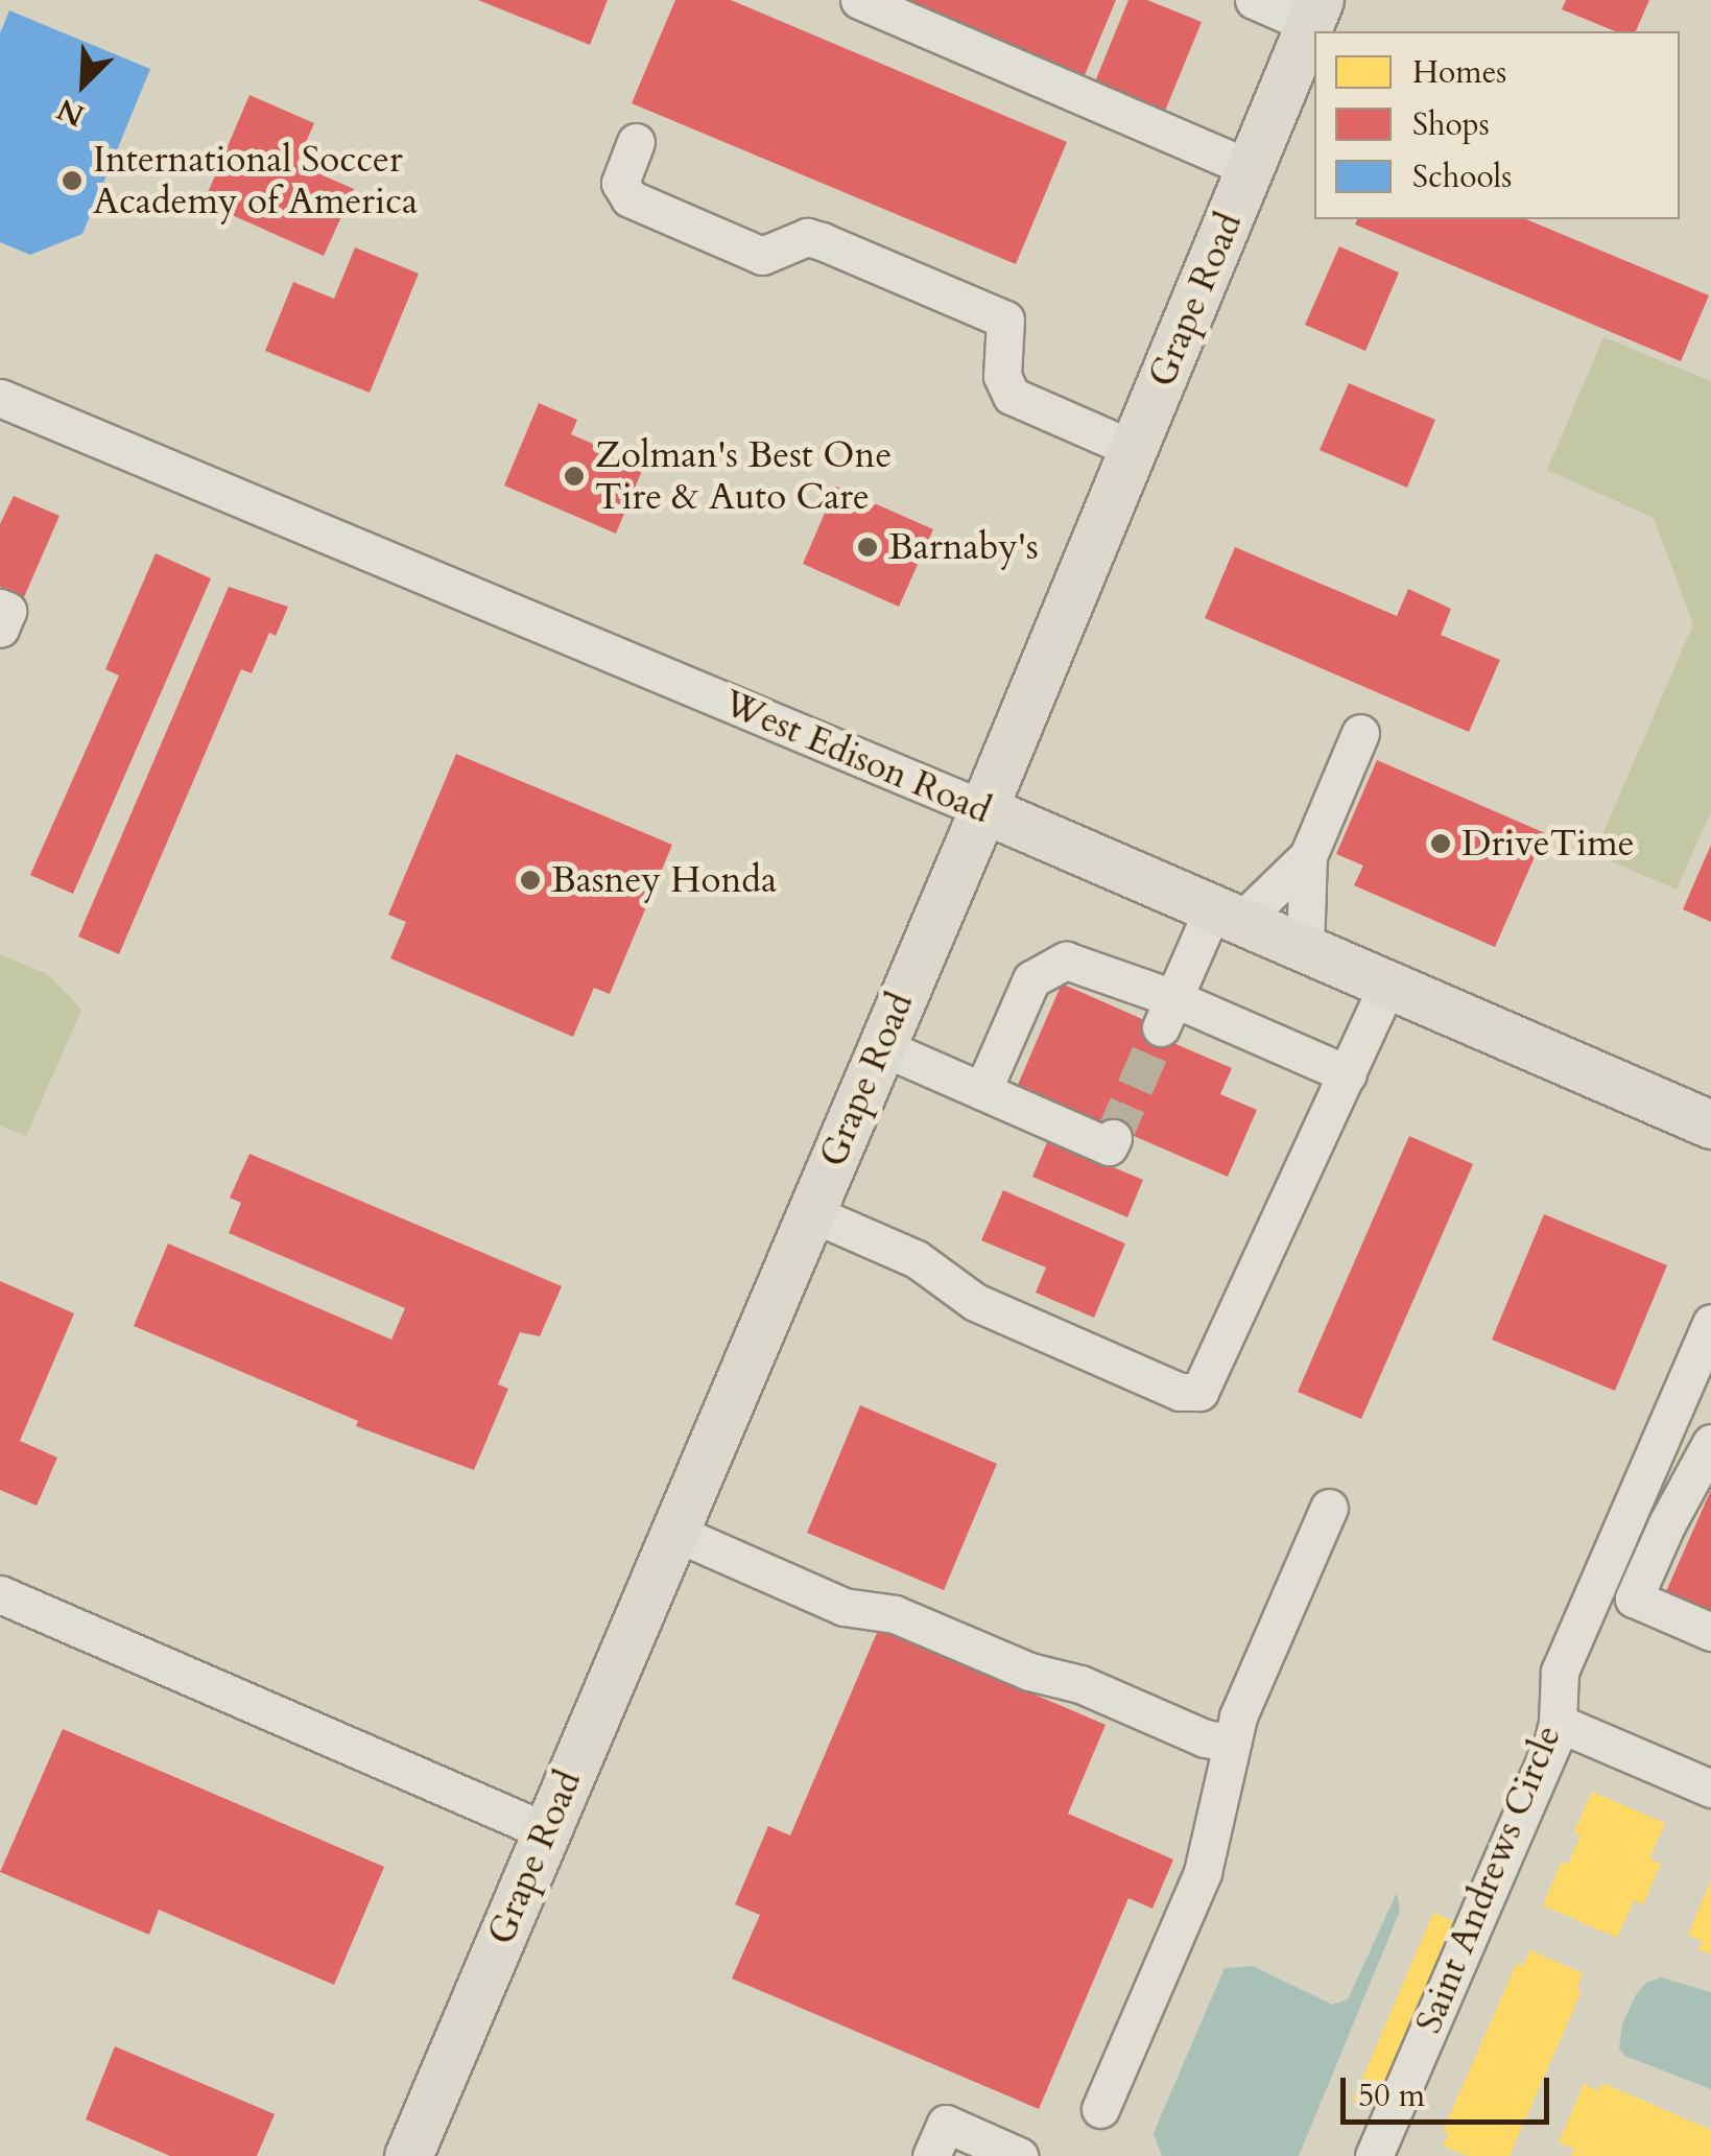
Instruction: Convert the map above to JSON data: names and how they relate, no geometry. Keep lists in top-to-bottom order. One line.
{"streets":{"main road":["Grape Road","West Edison Road"],"street":["Saint Andrews Circle"]},"crossings":[["Grape Road","West Edison Road"]],"places":["International Soccer Academy of America","Zolman's Best One Tire & Auto Care","Barnaby's","DriveTime","Basney Honda"],"legend":["Homes","Shops","Schools"],"scale_bar":"50 m","north":"bottom left"}
